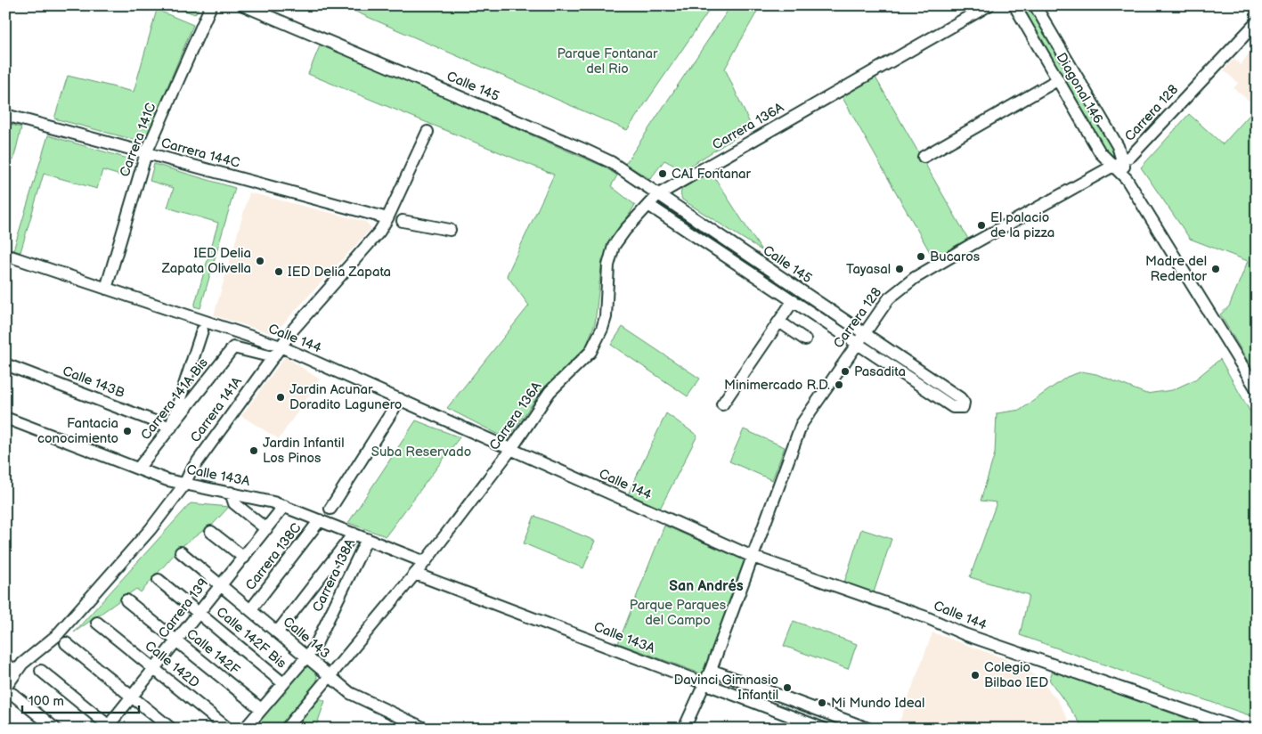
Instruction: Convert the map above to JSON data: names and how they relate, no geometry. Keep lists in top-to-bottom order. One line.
{"streets":{"street":["Calle 145","Diagonal 146","Carrera 128","Carrera 136A","Carrera 141C","Carrera 144C","Calle 144","Calle 143B","Carrera 141A Bis","Carrera 141A","Calle 143A","Carrera 138C","Carrera 138A","Carrera 139","Calle 142F Bis","Calle 143","Calle 142F","Calle 142D"]},"crossings":[["Calle 145","Carrera 128"],["Calle 145","Carrera 136A"],["Diagonal 146","Carrera 128"],["Carrera 128","Calle 144"],["Carrera 128","Calle 143A"],["Carrera 136A","Calle 144"],["Carrera 136A","Calle 143A"],["Carrera 136A","Calle 143"],["Carrera 141C","Carrera 144C"],["Carrera 141C","Calle 144"],["Carrera 144C","Carrera 141A"],["Calle 144","Carrera 141A"],["Calle 143B","Carrera 141A Bis"],["Carrera 141A Bis","Carrera 141A"],["Carrera 141A Bis","Calle 143A"],["Carrera 141A","Calle 143A"],["Calle 143A","Carrera 138C"],["Calle 143A","Carrera 138A"],["Calle 143A","Carrera 139"],["Carrera 138C","Calle 143"],["Carrera 138A","Calle 142F Bis"],["Carrera 138A","Calle 143"],["Carrera 138A","Calle 142F"],["Carrera 139","Calle 142F Bis"],["Carrera 139","Calle 143"],["Carrera 139","Calle 142F"],["Carrera 139","Calle 142D"]],"districts":["San Andrés"],"parks":["Parque Fontanar del Rio","Suba Reservado","Parque Parques del Campo"],"places":["CAI Fontanar","El palacio de la pizza","Bucaros","IED Delia Zapata Olivella","Tayasal","Madre del Redentor","IED Delia Zapata","Pasadita","Minimercado R.D.","Jardin Acunar Doradito Lagunero","Fantacia conocimiento","Jardin Infantil Los Pinos","Colegio Bilbao IED","Davinci Gimnasio Infantil","Mi Mundo Ideal"],"scale_bar":"100 m"}
